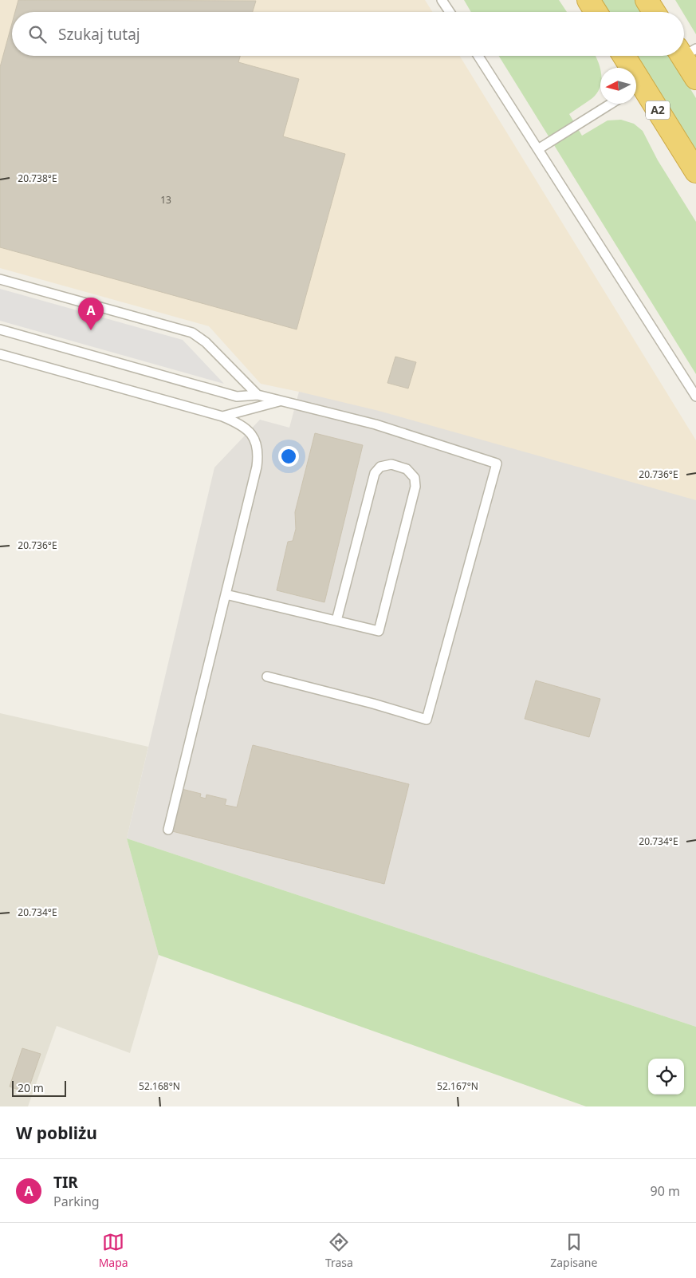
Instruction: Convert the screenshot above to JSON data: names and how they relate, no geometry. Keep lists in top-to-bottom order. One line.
{"streets":{"highway":["A2"]},"house_numbers":["13"],"scale_bar":"20 m","north":"left","page":{"search":"Szukaj tutaj","pins":"A","scale":"20 m","heading":"W pobliżu","list":[{"mark":"A","name":"TIR","note":"Parking","value":"90 m"}],"nav":["Mapa","Trasa","Zapisane"]},"coordinates":["20.738°E","20.736°E","20.734°E","52.168°N","52.167°N"]}
